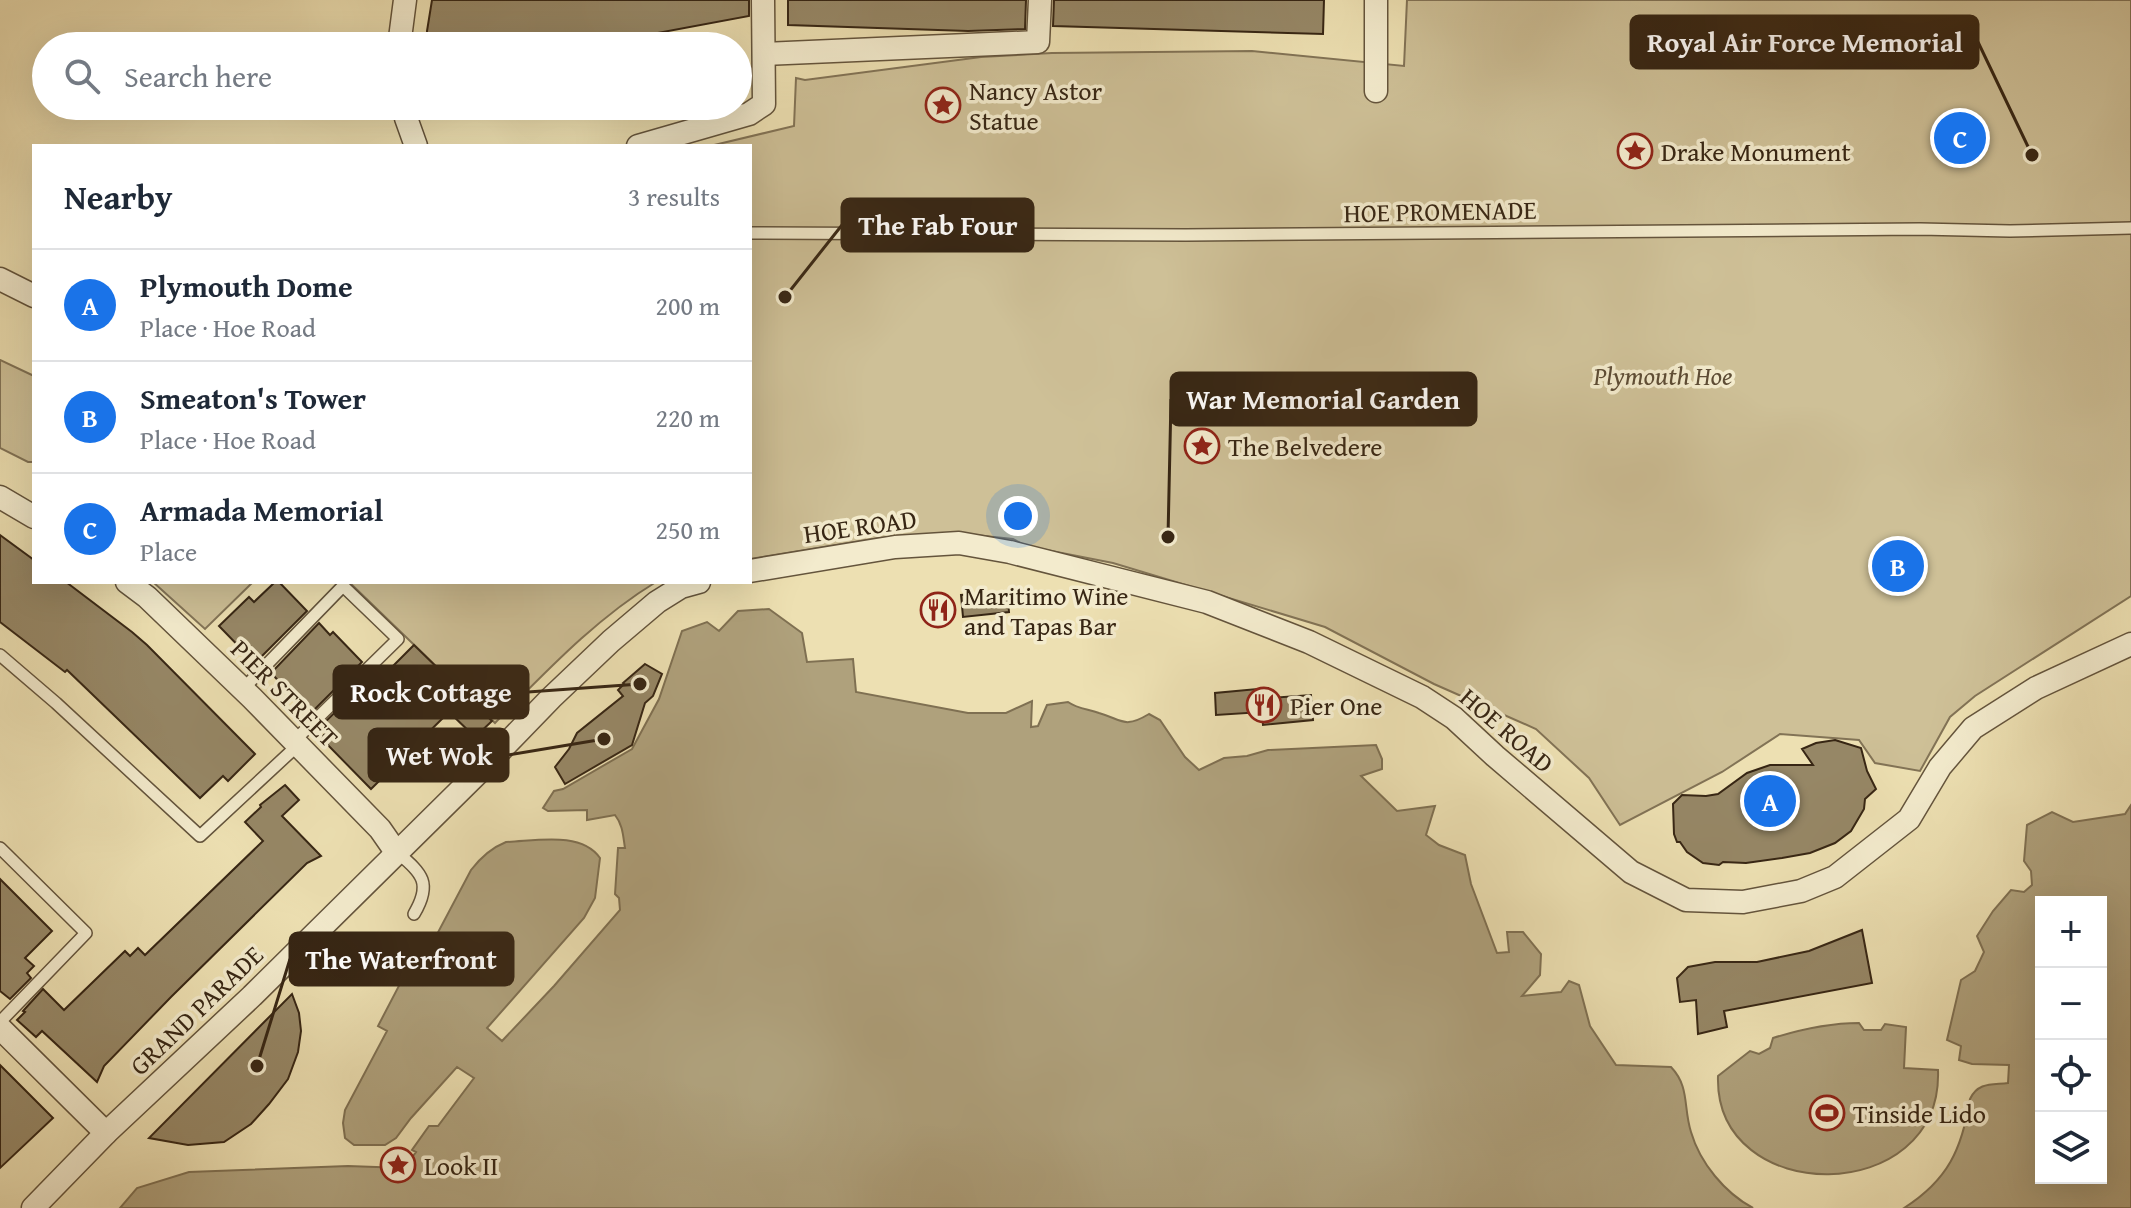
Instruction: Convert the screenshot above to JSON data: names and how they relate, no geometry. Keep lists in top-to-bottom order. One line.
{"streets":{"street":["HOE ROAD","PIER STREET","GRAND PARADE"],"lane":["HOE PROMENADE"]},"crossings":[["PIER STREET","GRAND PARADE"]],"parks":["Plymouth Hoe"],"places":{"place":["Nancy Astor Statue","Drake Monument","The Belvedere","Look II"],"other":["Royal Air Force Memorial","The Fab Four","War Memorial Garden","Rock Cottage","Wet Wok","The Waterfront"],"restaurant":["Maritimo Wine and Tapas Bar","Pier One"],"sports":["Tinside Lido"]},"page":{"search":"Search here","pins":["C","B","A"],"heading":["Nearby","3 results"],"list":[{"mark":"A","name":"Plymouth Dome","note":"Place · Hoe Road","value":"200 m"},{"mark":"B","name":"Smeaton's Tower","note":"Place · Hoe Road","value":"220 m"},{"mark":"C","name":"Armada Memorial","note":"Place","value":"250 m"}],"map_buttons":["+","−"]}}
